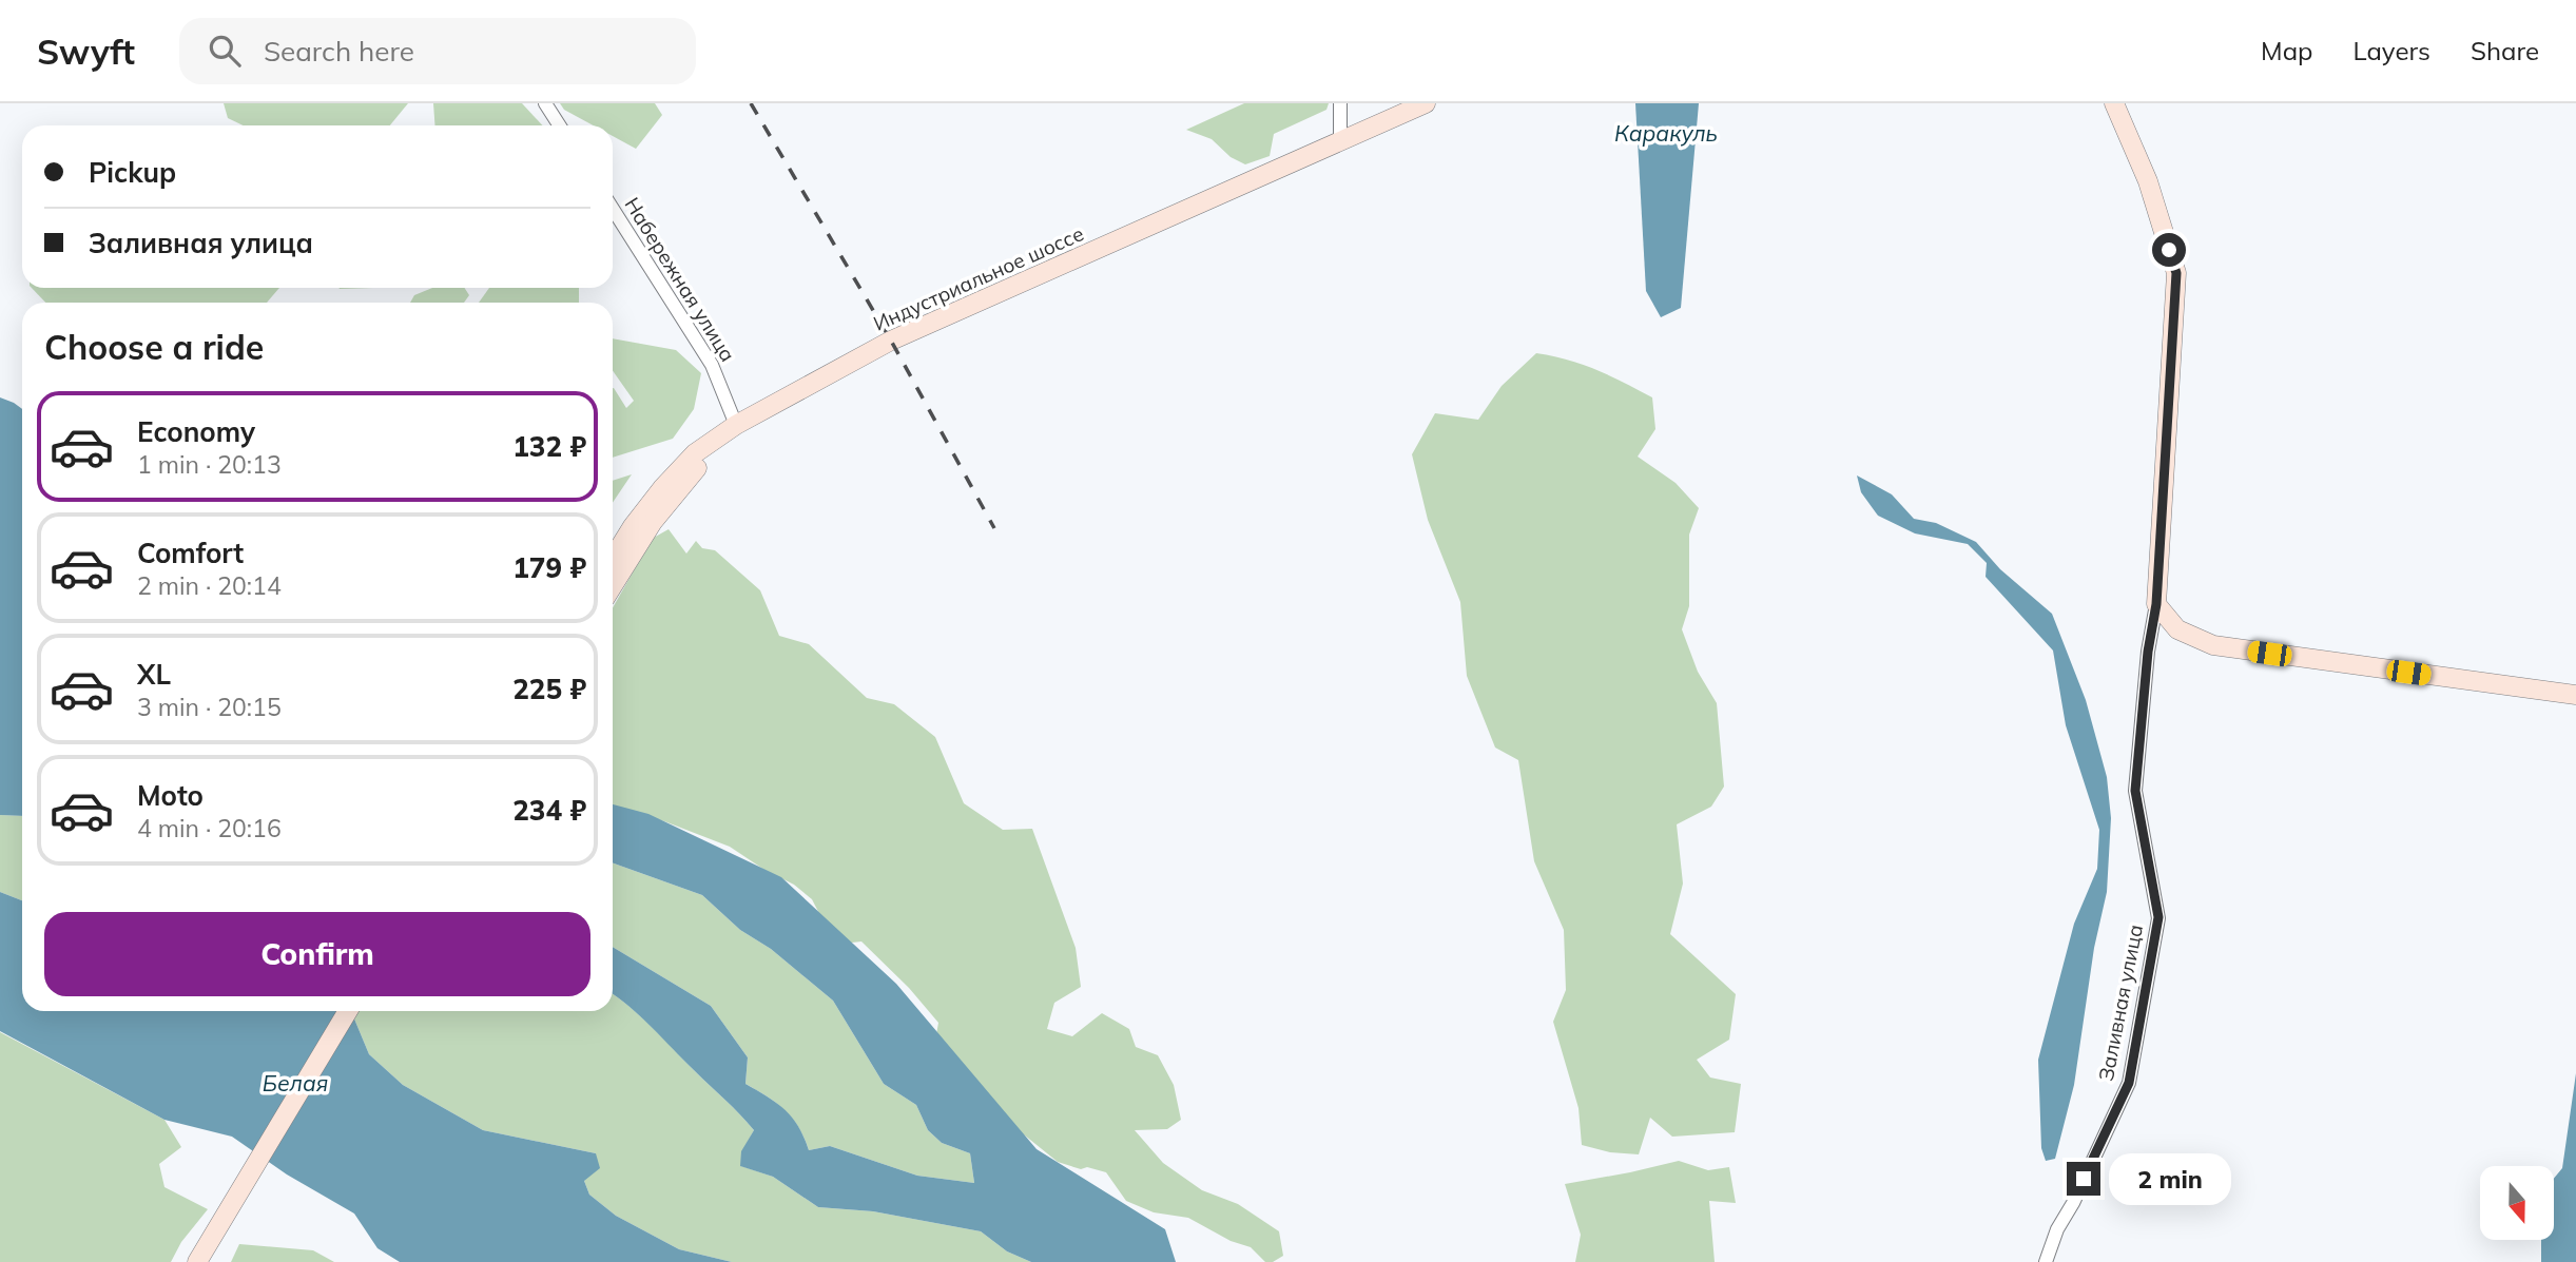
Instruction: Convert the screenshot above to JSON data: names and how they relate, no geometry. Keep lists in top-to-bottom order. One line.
{"streets":{"main road":["Индустриальное шоссе"],"street":["Набережная улица","Заливная улица"]},"crossings":[["Индустриальное шоссе","Набережная улица"]],"water":["Каракуль","Белая"],"north":"bottom","page":{"header":"Swyft","search":"Search here","nav":["Map","Layers","Share"],"banner":["Pickup","Заливная улица"],"heading":"Choose a ride","list":[{"name":"Economy","note":"1 min · 20:13","value":"132 ₽"},{"name":"Comfort","note":"2 min · 20:14","value":"179 ₽"},{"name":"XL","note":"3 min · 20:15","value":"225 ₽"},{"name":"Moto","note":"4 min · 20:16","value":"234 ₽"}],"buttons":"Confirm","bubble":"2 min"}}
